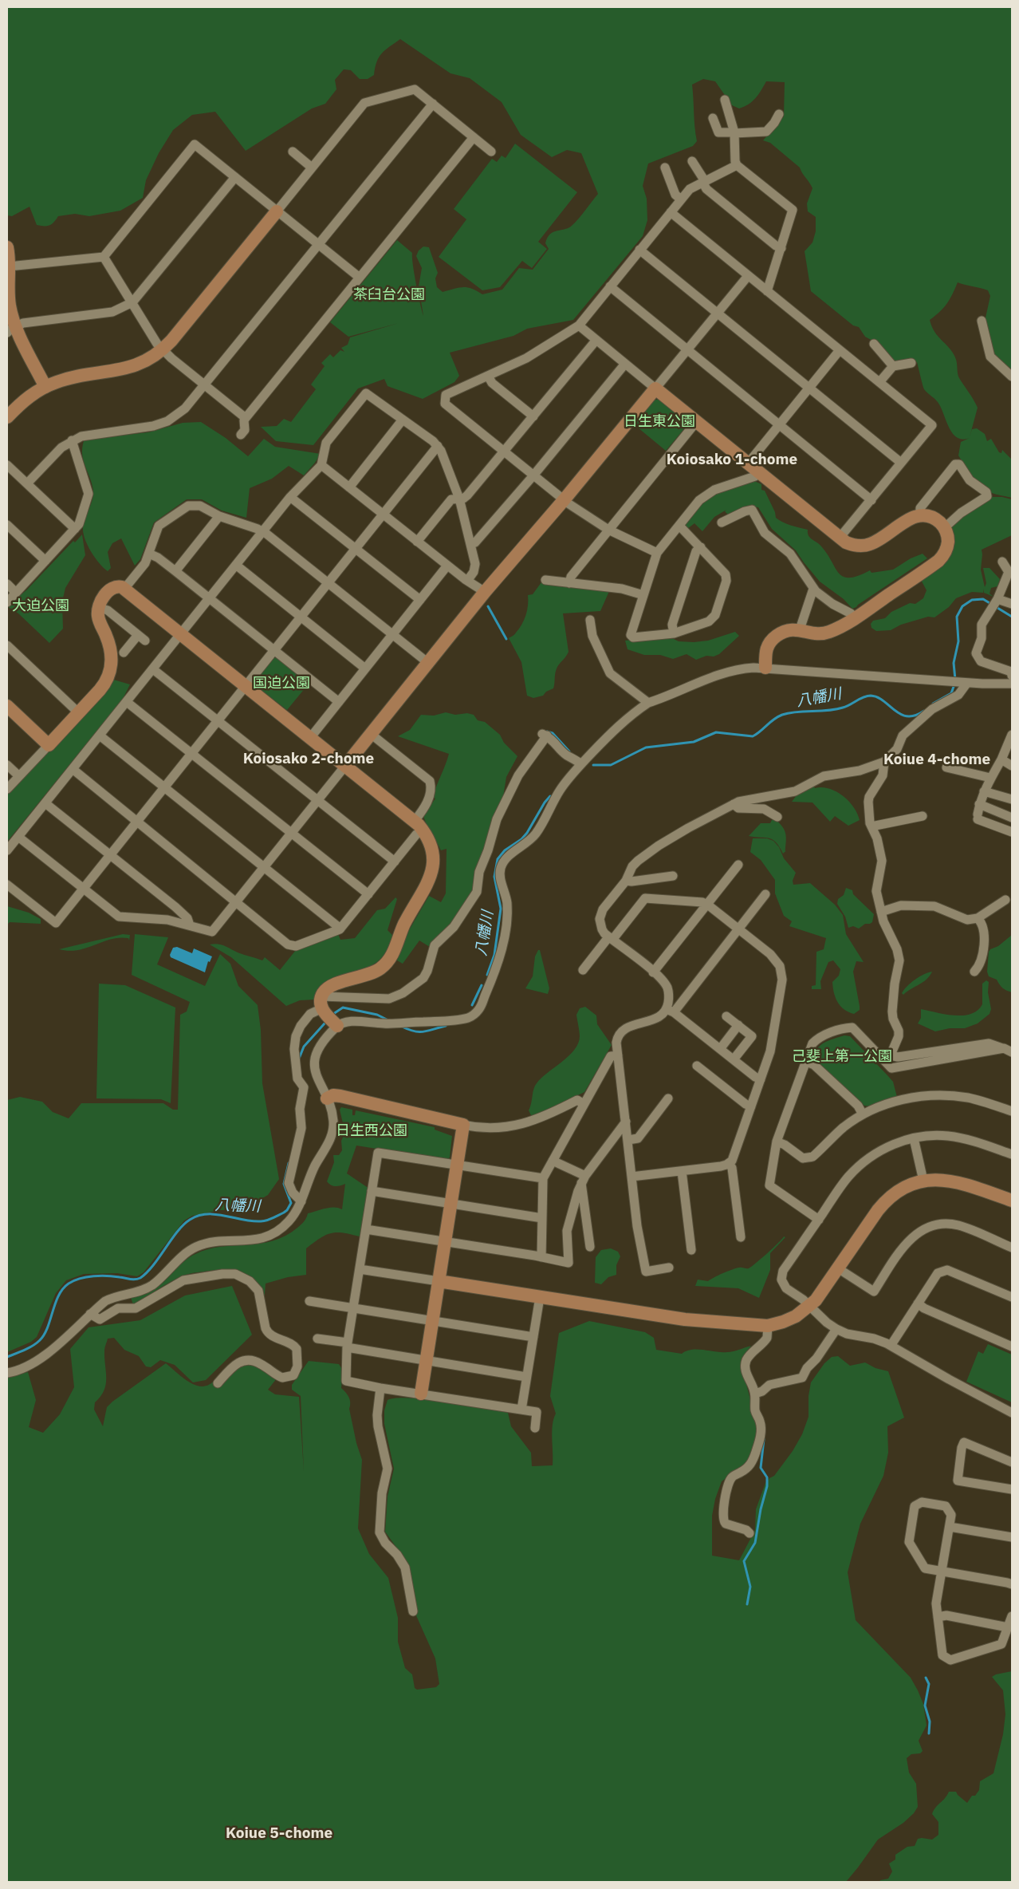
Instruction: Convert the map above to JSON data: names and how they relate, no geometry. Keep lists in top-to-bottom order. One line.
{"districts":["Koiosako 1-chome","Koiosako 2-chome","Koiue 4-chome","Koiue 5-chome"],"water":["八幡川"],"parks":["茶臼台公園","日生東公園","大迫公園","国迫公園","己斐上第一公園","日生西公園"]}
